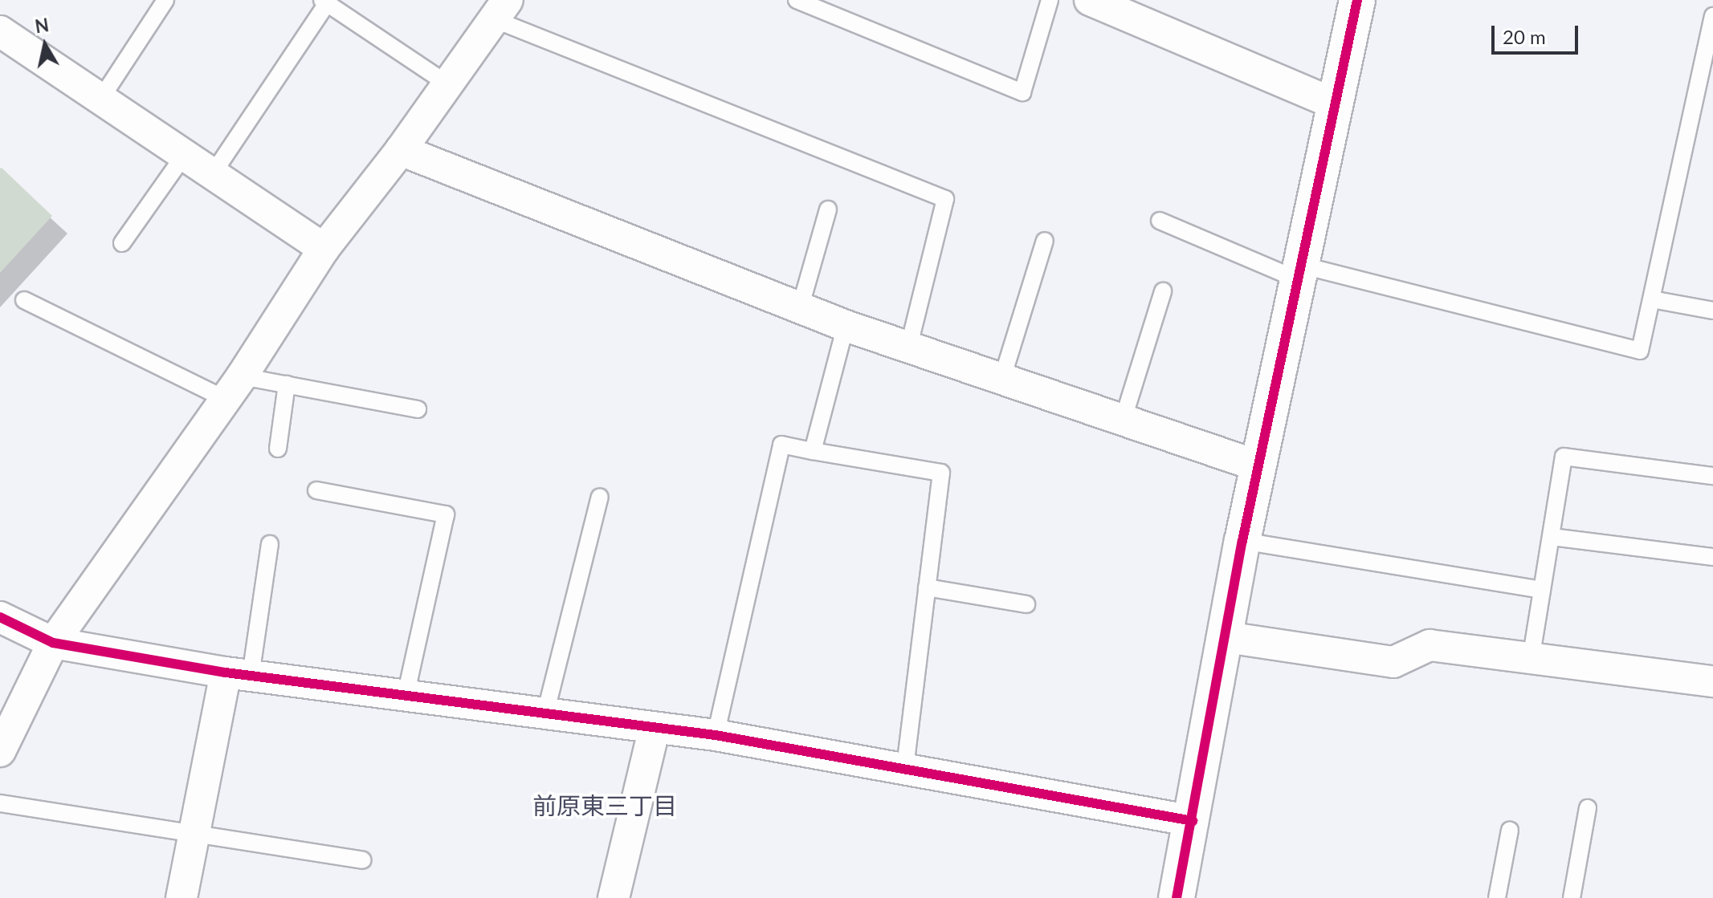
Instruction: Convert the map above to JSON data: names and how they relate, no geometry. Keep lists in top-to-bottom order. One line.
{"districts":["前原東三丁目"],"scale_bar":"20 m","north":"top"}
